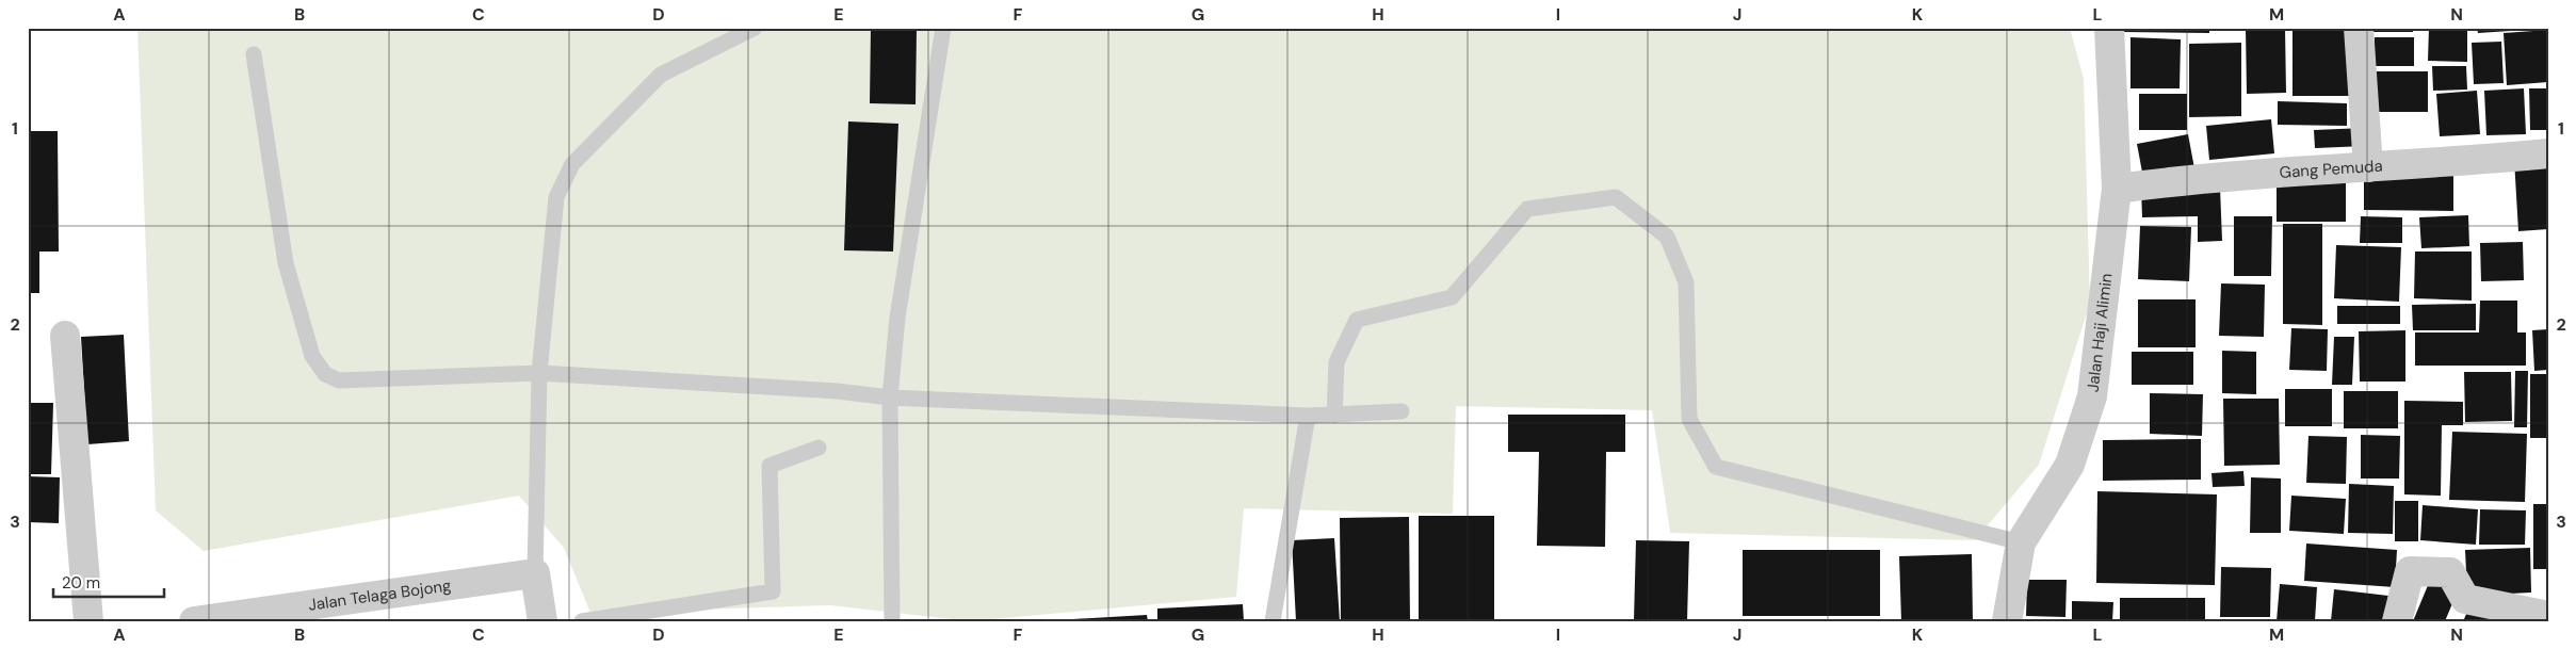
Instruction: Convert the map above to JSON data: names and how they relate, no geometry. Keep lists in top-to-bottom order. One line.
{"streets":{"street":["Gang Pemuda","Jalan Haji Alimin","Jalan Telaga Bojong"]},"crossings":[["Gang Pemuda","Jalan Haji Alimin"]],"scale_bar":"20 m","grid":{"columns":["A","B","C","D","E","F","G","H","I","J","K","L","M","N"],"rows":["1","2","3"]}}
